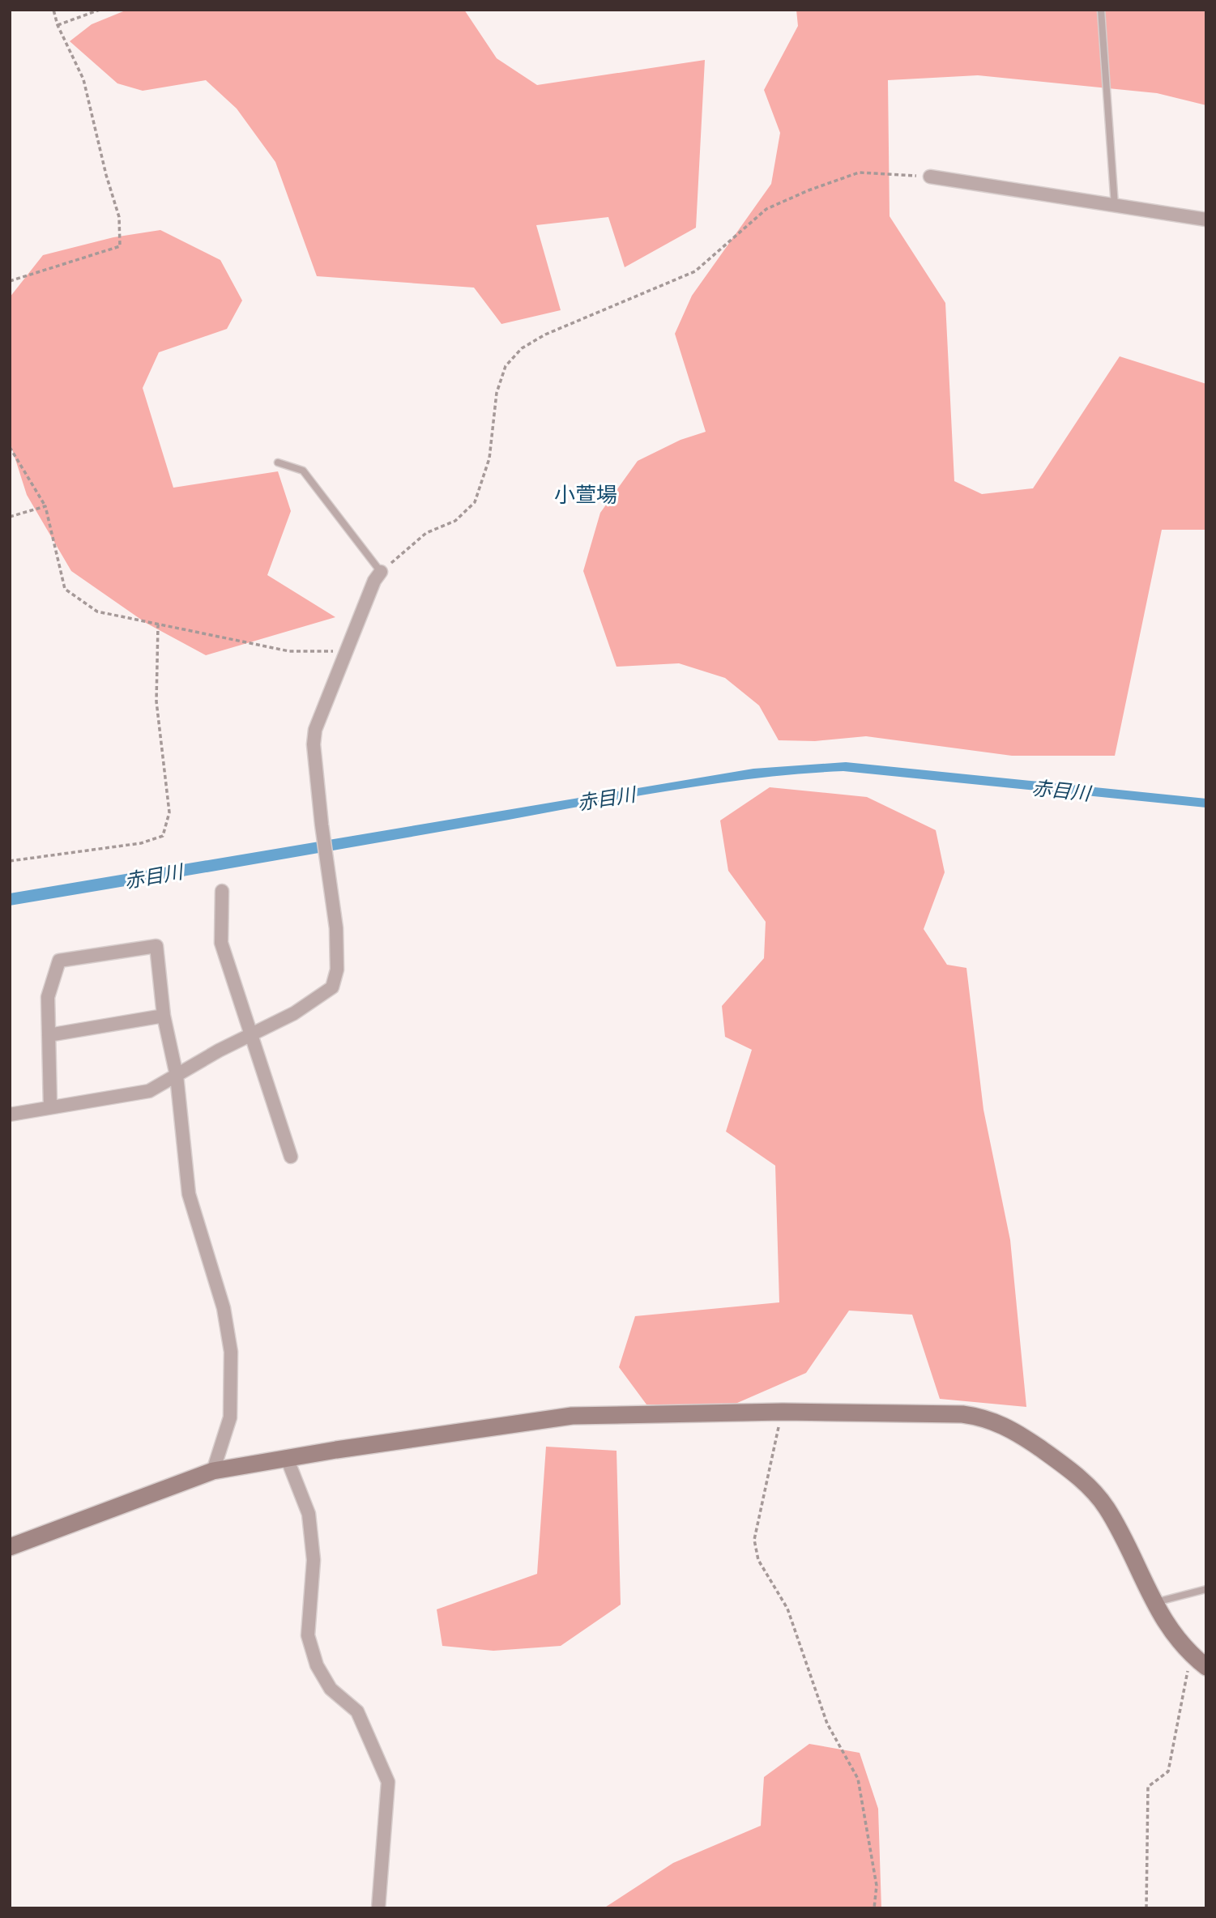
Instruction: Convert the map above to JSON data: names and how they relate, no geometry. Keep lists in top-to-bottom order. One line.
{"districts":["小萱場"],"water":["赤目川"]}
